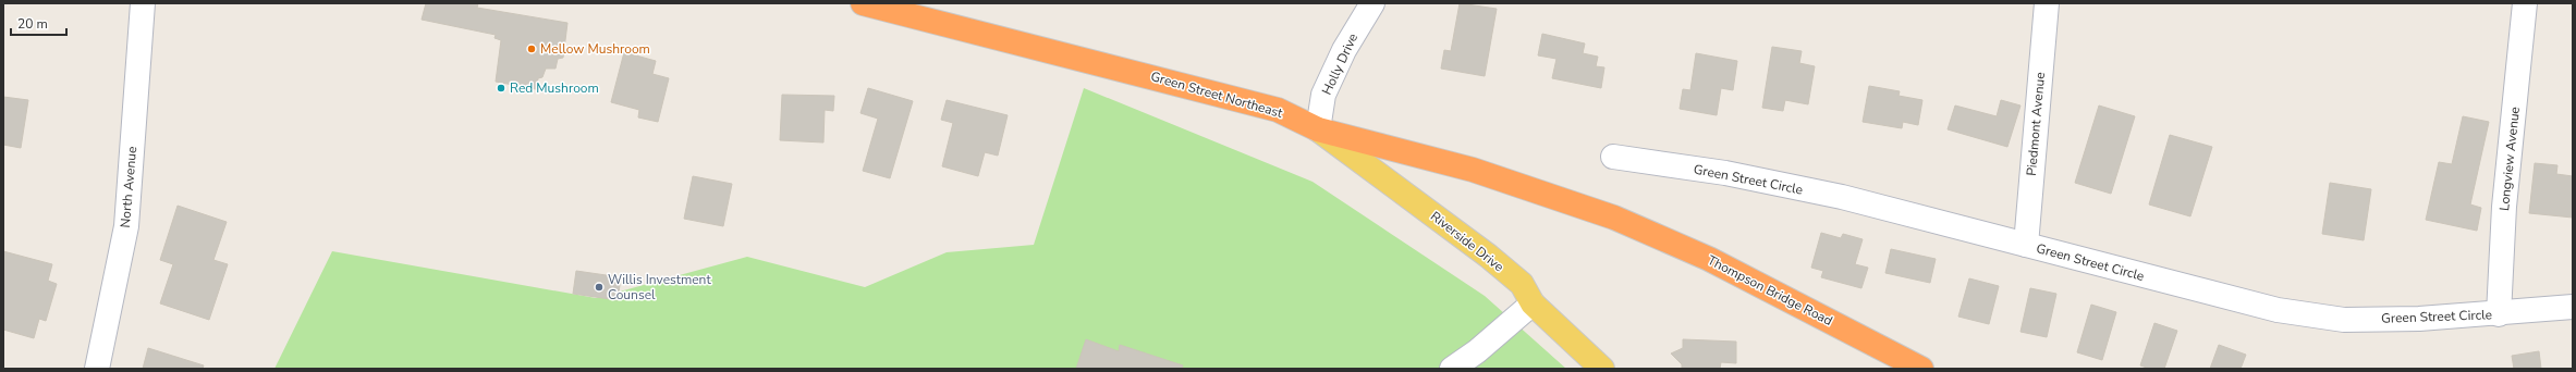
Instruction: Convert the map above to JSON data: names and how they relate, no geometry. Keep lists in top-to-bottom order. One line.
{"streets":{"highway":["Green Street Northeast","Thompson Bridge Road"],"main road":["Riverside Drive"],"street":["Holly Drive","Piedmont Avenue","Longview Avenue","Green Street Circle","North Avenue"]},"crossings":[["Holly Drive","Green Street Northeast"],["Holly Drive","Riverside Drive"],["Green Street Northeast","Riverside Drive"],["Green Street Northeast","Thompson Bridge Road"],["Piedmont Avenue","Green Street Circle"],["Longview Avenue","Green Street Circle"]],"places":["Mellow Mushroom","Red Mushroom","Willis Investment Counsel"],"scale_bar":"20 m"}
